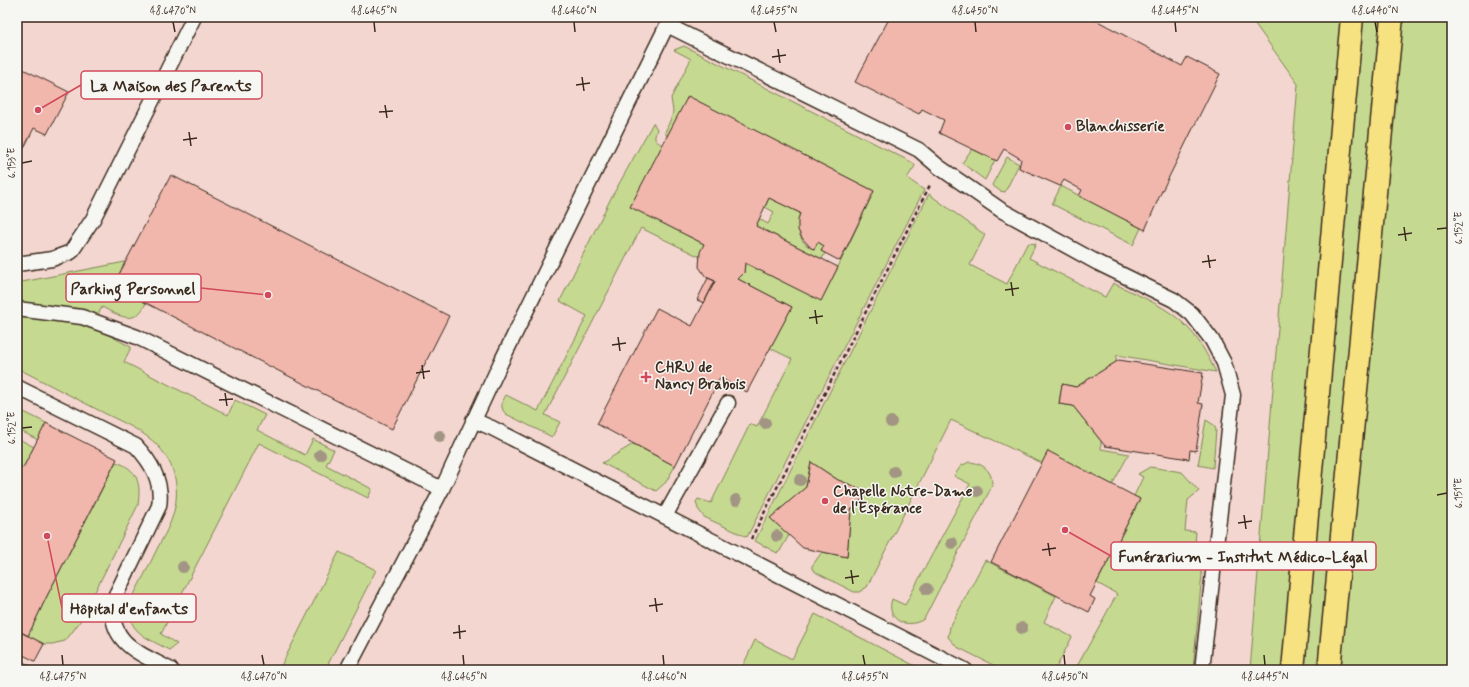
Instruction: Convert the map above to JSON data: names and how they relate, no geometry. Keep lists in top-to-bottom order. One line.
{"places":{"other":["La Maison des Parents","Blanchisserie","Parking Personnel","Chapelle Notre-Dame de l'Espérance","Funérarium - Institut Médico-Légal","Hôpital d'enfants"],"health":["CHRU de Nancy Brabois"]},"coordinates":["48.6470°N","48.6465°N","48.6460°N","48.6455°N","48.6450°N","48.6445°N","48.6440°N","6.153°E","6.152°E","6.151°E","48.6475°N"]}
